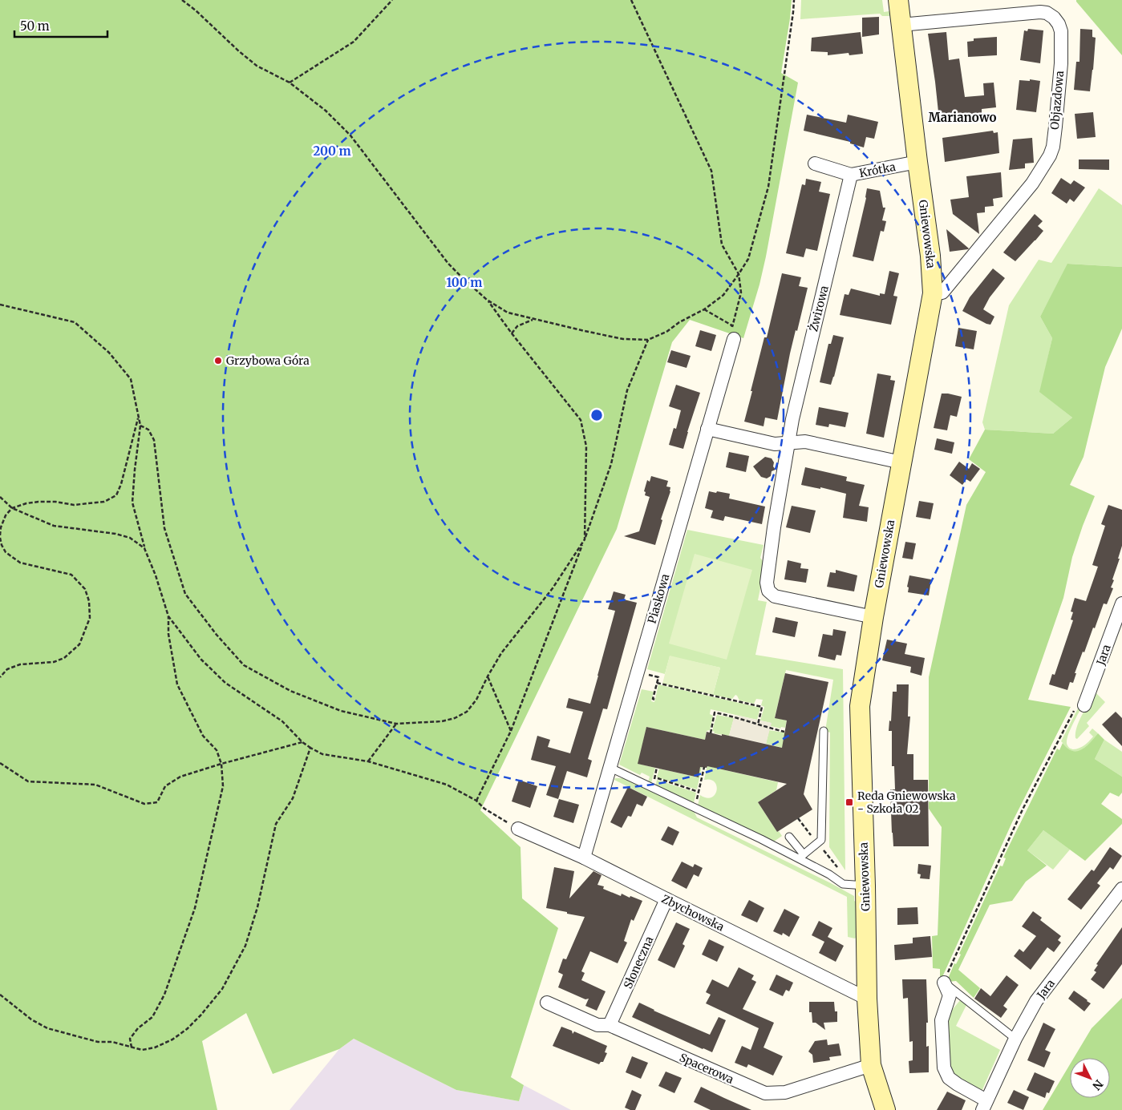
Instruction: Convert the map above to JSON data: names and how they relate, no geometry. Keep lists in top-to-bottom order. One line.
{"streets":{"street":["Objazdowa","Krótka","Gniewowska","Żwirowa","Piaskowa","Jara","Zbychowska","Słoneczna","Spacerowa"]},"crossings":[["Objazdowa","Gniewowska"],["Krótka","Gniewowska"],["Krótka","Żwirowa"],["Gniewowska","Żwirowa"],["Gniewowska","Zbychowska"],["Gniewowska","Spacerowa"],["Piaskowa","Zbychowska"],["Zbychowska","Słoneczna"],["Słoneczna","Spacerowa"]],"districts":["Marianowo"],"places":{"other":["Grzybowa Góra"],"transit":["Reda Gniewowska - Szkoła 02"]},"scale_bar":"50 m","north":"bottom right","rings":["200 m","100 m"]}
